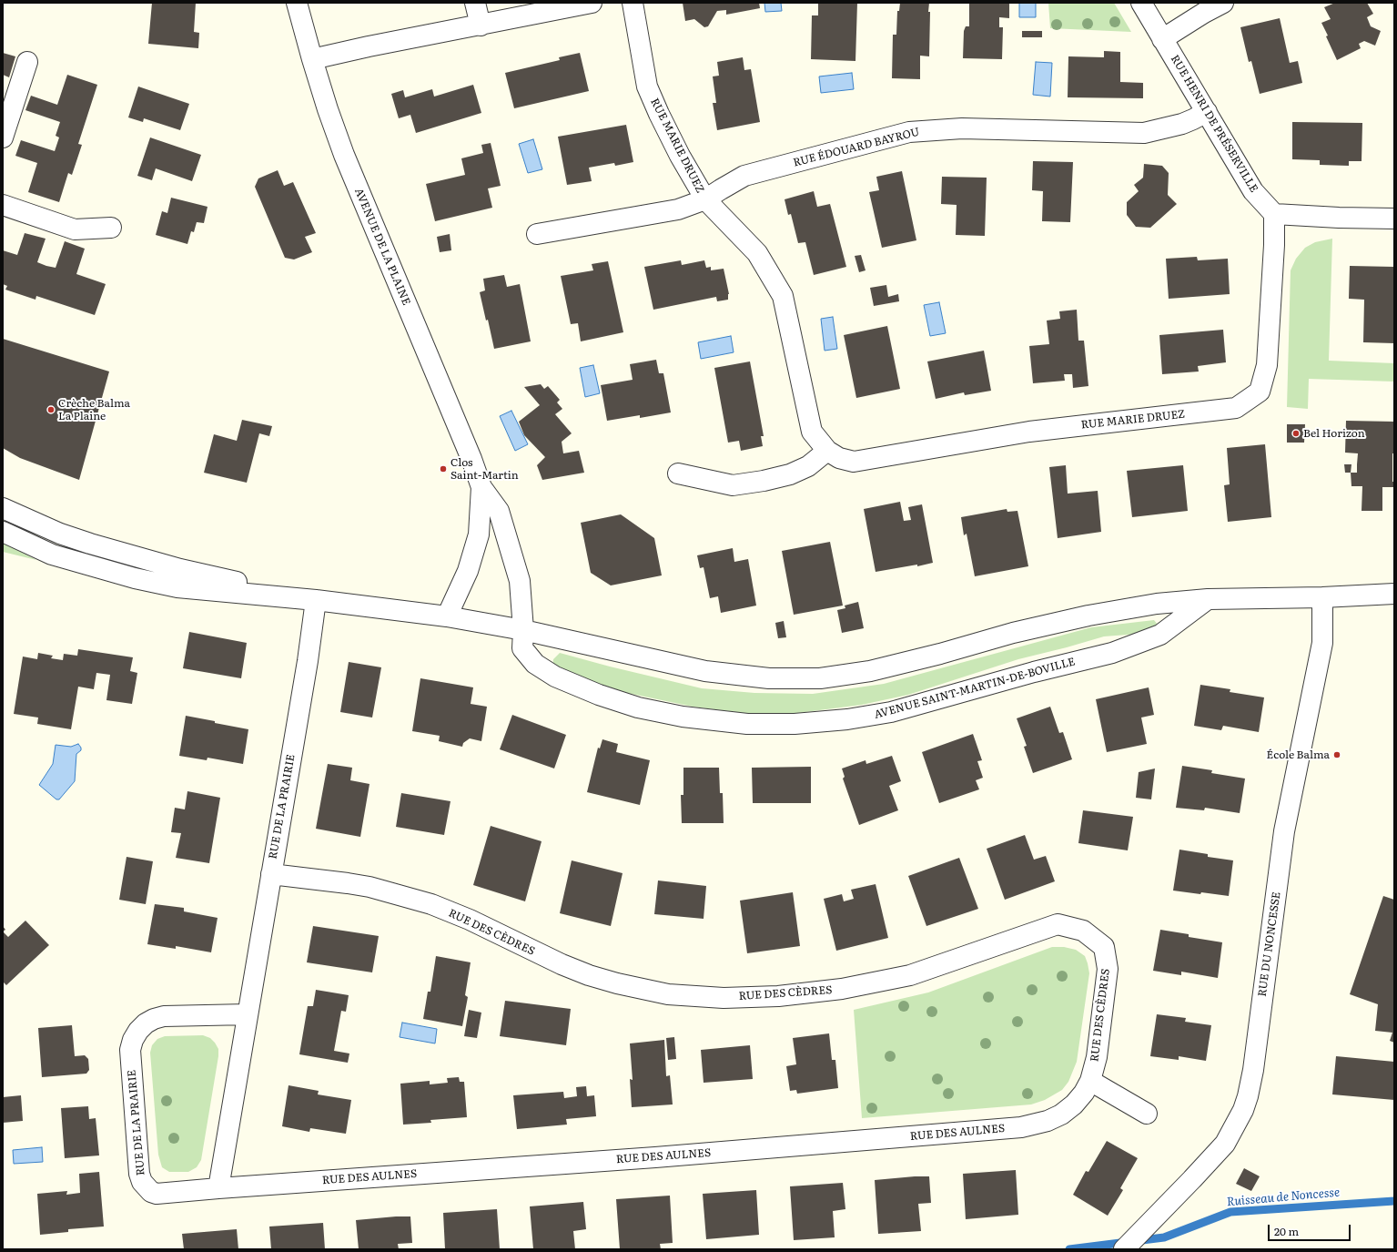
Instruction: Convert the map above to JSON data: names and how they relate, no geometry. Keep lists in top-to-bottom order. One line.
{"streets":{"street":["RUE HENRI DE PRÉSERVILLE","RUE MARIE DRUEZ","RUE ÉDOUARD BAYROU","AVENUE DE LA PLAINE","AVENUE SAINT-MARTIN-DE-BOVILLE","RUE DE LA PRAIRIE","RUE DES CÈDRES","RUE DU NONCESSE","RUE DES AULNES"]},"crossings":[["RUE HENRI DE PRÉSERVILLE","RUE MARIE DRUEZ"],["RUE HENRI DE PRÉSERVILLE","RUE ÉDOUARD BAYROU"],["RUE MARIE DRUEZ","RUE ÉDOUARD BAYROU"],["AVENUE DE LA PLAINE","AVENUE SAINT-MARTIN-DE-BOVILLE"],["RUE DE LA PRAIRIE","RUE DES CÈDRES"],["RUE DE LA PRAIRIE","RUE DES AULNES"],["RUE DES CÈDRES","RUE DES AULNES"]],"water":["Ruisseau de Noncesse"],"places":["Crèche Balma La Plaine","Bel Horizon","Clos Saint-Martin","École Balma"],"scale_bar":"20 m"}
